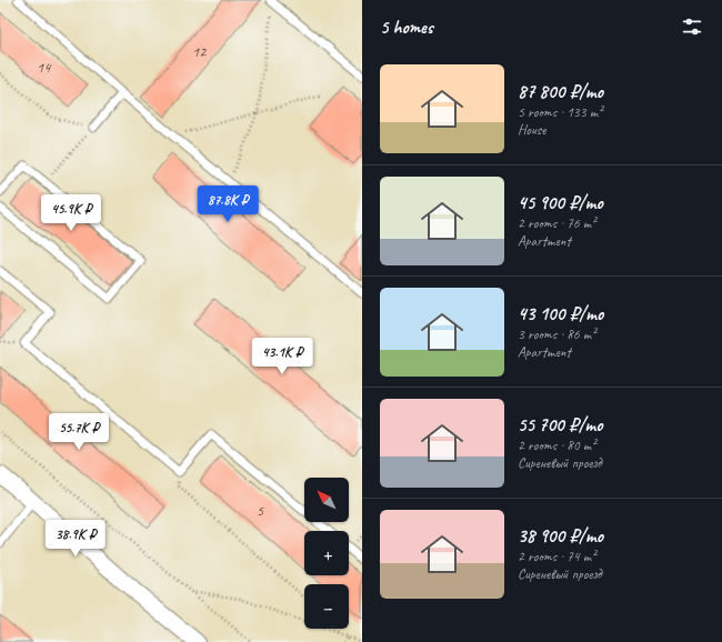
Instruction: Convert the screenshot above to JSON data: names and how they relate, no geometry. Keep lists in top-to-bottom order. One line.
{"house_numbers":["12","14","5"],"north":"top left","page":{"heading":"5 homes","list":[{"name":"87 800 ₽/mo","note":"5 rooms · 133 m² · House"},{"name":"45 900 ₽/mo","note":"2 rooms · 76 m² · Apartment"},{"name":"43 100 ₽/mo","note":"3 rooms · 86 m² · Apartment"},{"name":"55 700 ₽/mo","note":"2 rooms · 80 m² · Сиреневый проезд"},{"name":"38 900 ₽/mo","note":"2 rooms · 74 m² · Сиреневый проезд"}],"price":["87.8K ₽","45.9K ₽","43.1K ₽","55.7K ₽","38.9K ₽"],"map_buttons":["+","−"]}}
